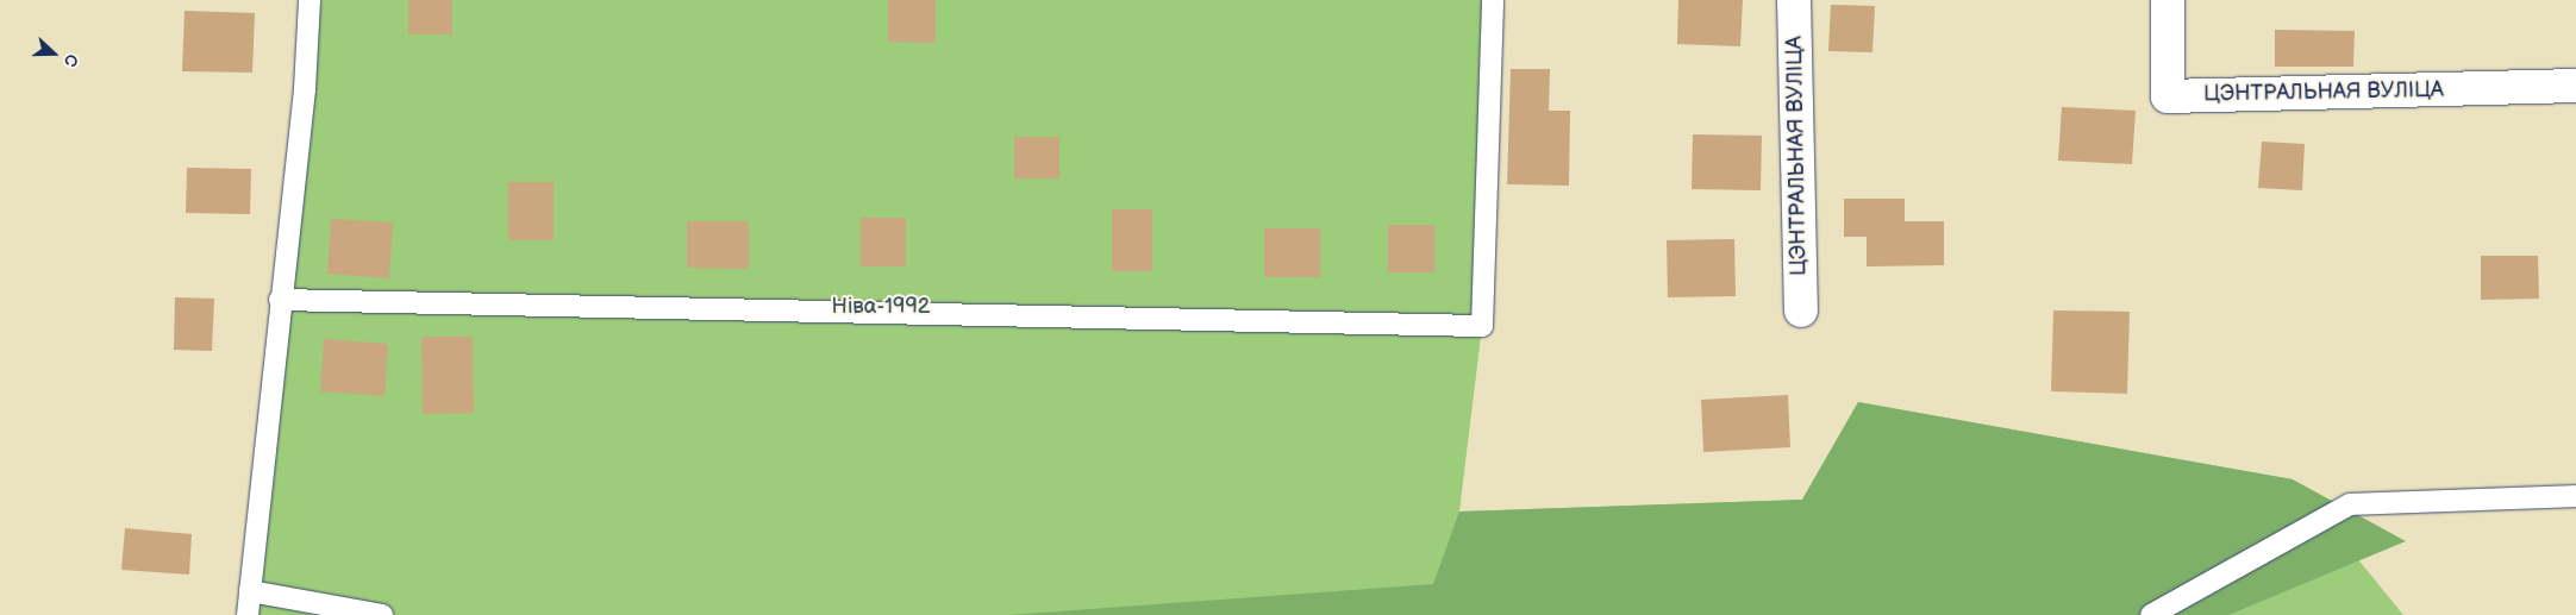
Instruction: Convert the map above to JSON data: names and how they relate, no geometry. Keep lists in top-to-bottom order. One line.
{"streets":{"street":["ЦЭНТРАЛЬНАЯ ВУЛІЦА"]},"parks":["Ніва-1992"],"north":"right"}
